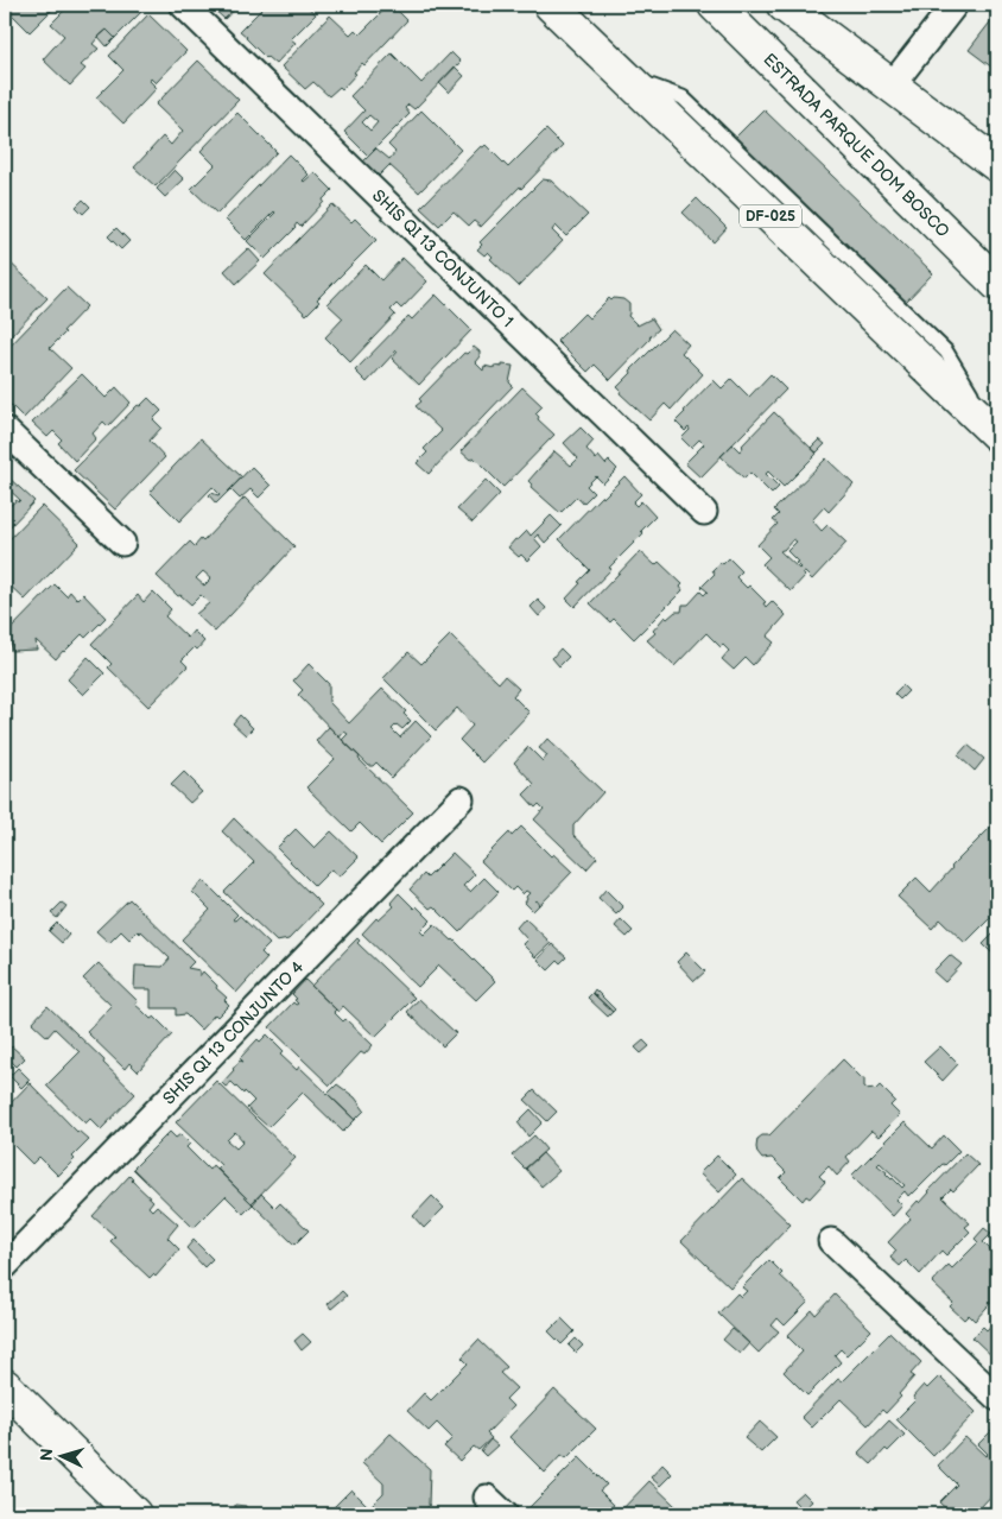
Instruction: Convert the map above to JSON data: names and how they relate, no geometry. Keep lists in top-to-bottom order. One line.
{"streets":{"main road":["ESTRADA PARQUE DOM BOSCO","DF-025"],"street":["SHIS QI 13 CONJUNTO 1","SHIS QI 13 CONJUNTO 4"]},"north":"left"}
